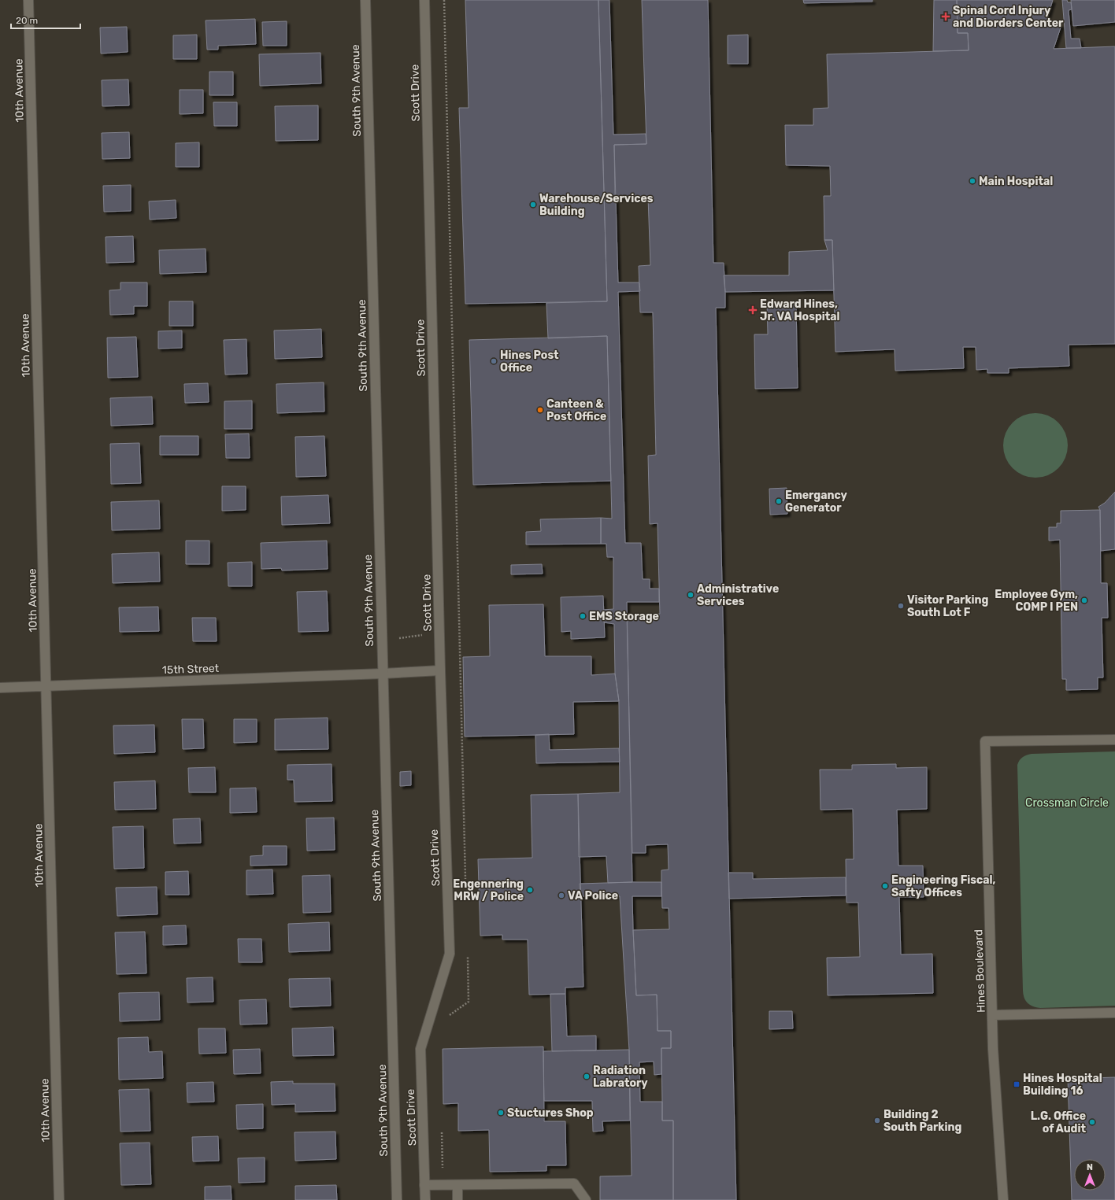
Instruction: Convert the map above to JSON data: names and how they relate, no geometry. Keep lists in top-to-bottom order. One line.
{"streets":{"street":["10th Avenue","South 9th Avenue","Scott Drive","15th Street","Hines Boulevard"]},"crossings":[["10th Avenue","15th Street"],["South 9th Avenue","15th Street"],["Scott Drive","15th Street"]],"parks":["Crossman Circle"],"places":{"health":["Spinal Cord Injury and Diorders Center","Edward Hines, Jr. VA Hospital"],"other":["Main Hospital","Warehouse/Services Building","Hines Post Office","Canteen & Post Office","Emergancy Generator","Administrative Services","Employee Gym, COMP I PEN","Visitor Parking South Lot F","EMS Storage","Engineering Fiscal, Safty Offices","Engennering MRW / Police","VA Police","Radiation Labratory","Stuctures Shop","Building 2 South Parking","L.G. Office of Audit"],"transit":["Hines Hospital Building 16"]},"scale_bar":"20 m","north":"top"}
